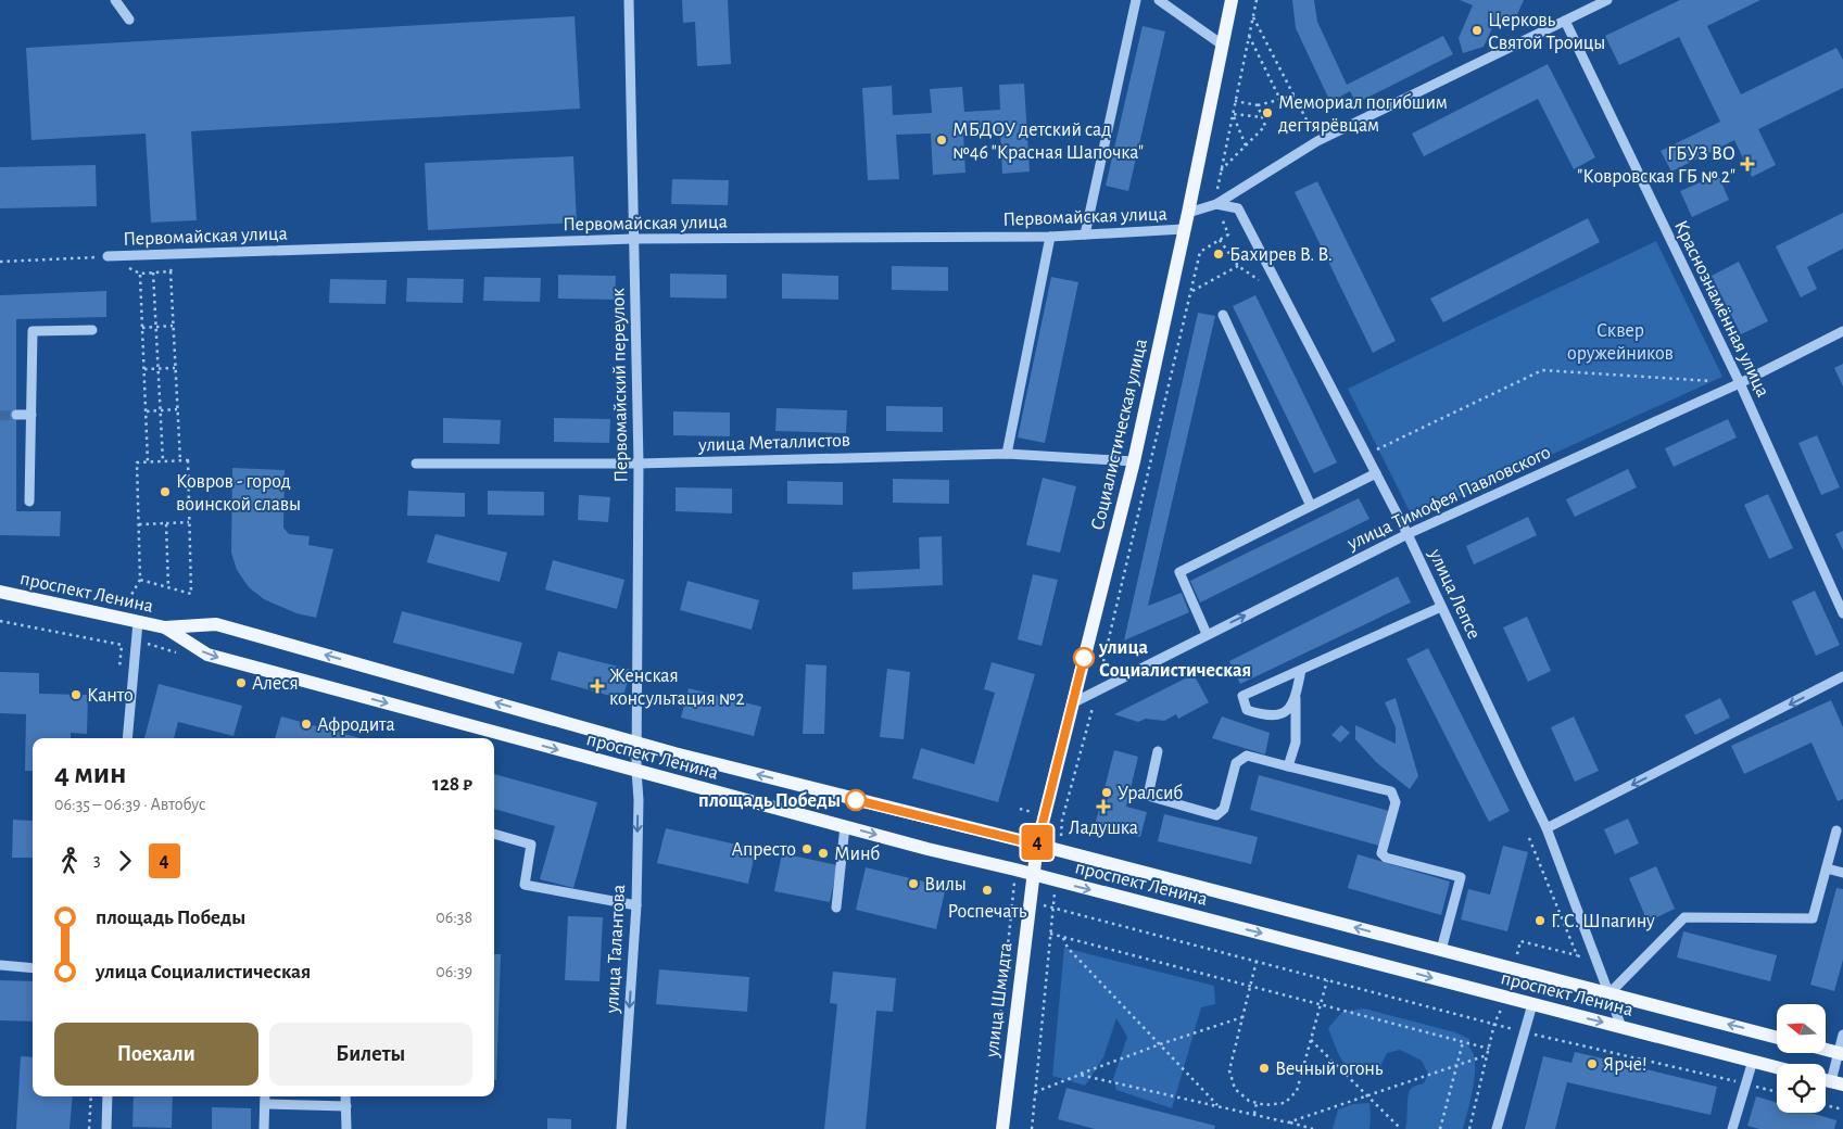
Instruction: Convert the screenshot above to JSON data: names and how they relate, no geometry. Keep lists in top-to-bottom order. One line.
{"streets":{"main road":["Социалистическая улица","проспект Ленина","улица Шмидта"],"street":["Первомайская улица","Краснознамённая улица","Первомайский переулок","улица Металлистов","улица Тимофея Павловского","улица Лепсе","улица Талантова"]},"crossings":[["Первомайская улица","Краснознамённая улица"],["Первомайская улица","Первомайский переулок"],["Первомайская улица","Социалистическая улица"],["Первомайская улица","улица Лепсе"],["Краснознамённая улица","улица Тимофея Павловского"],["Первомайский переулок","улица Металлистов"],["Первомайский переулок","проспект Ленина"],["Первомайский переулок","улица Талантова"],["Социалистическая улица","улица Металлистов"],["Социалистическая улица","улица Тимофея Павловского"],["Социалистическая улица","проспект Ленина"],["Социалистическая улица","улица Шмидта"],["улица Тимофея Павловского","улица Лепсе"],["проспект Ленина","улица Лепсе"],["проспект Ленина","улица Талантова"],["проспект Ленина","улица Шмидта"]],"one_way":["улица Талантова"],"parks":["Сквер оружейников"],"places":{"other":["Церковь Святой Троицы","Мемориал погибшим дегтярёвцам","МБДОУ детский сад №46 \"Красная Шапочка\"","Бахирев В. В.","Ковров - город воинской славы","улица Социалистическая","Алеся","Канто","Афродита","Уралсиб","площадь Победы","Апресто","Минб","Вилы","Роспечать","Г. С. Шпагину","Ярче!","Вечный огонь"],"health":["ГБУЗ ВО \"Ковровская ГБ № 2\"","Женская консультация №2","Ладушка"]},"lines":["bus line 4"],"north":"left","page":{"on_map":"4","heading":["4 мин","06:35 – 06:39 · Автобус","128 ₽"],"legs":["3","4"],"list":[{"name":"площадь Победы","value":"06:38"},{"name":"улица Социалистическая","value":"06:39"}],"buttons":["Поехали","Билеты"]}}
